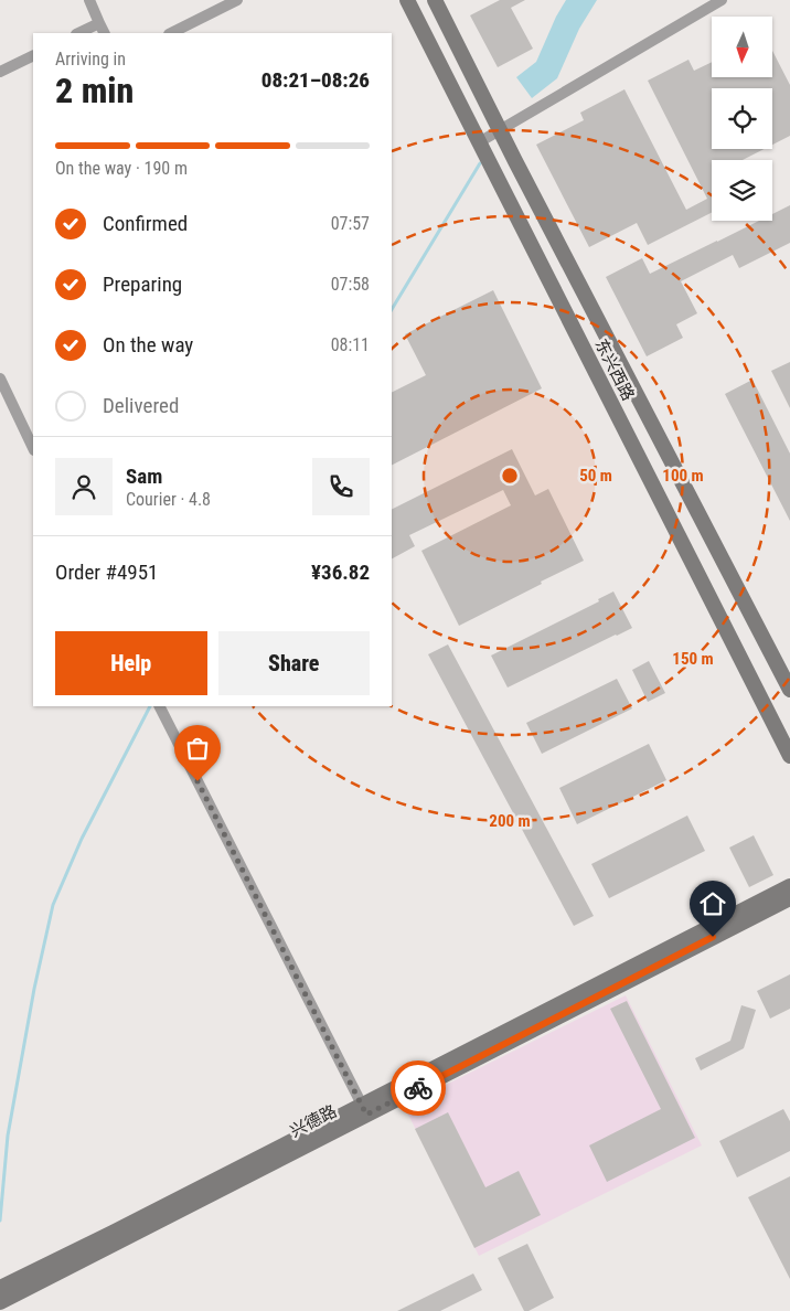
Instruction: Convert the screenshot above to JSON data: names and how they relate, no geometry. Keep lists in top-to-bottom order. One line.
{"streets":{"street":["东兴西路","兴德路"]},"north":"bottom","page":{"heading":["2 min","Arriving in","08:21–08:26"],"panel":["Sam","Courier · 4.8","Order #4951","¥36.82"],"bar":"On the way · 190 m","list":[["Confirmed","07:57"],["Preparing","07:58"],["On the way","08:11"],"Delivered"],"buttons":["Help","Share"]},"rings":["50 m","100 m","150 m","200 m"]}
